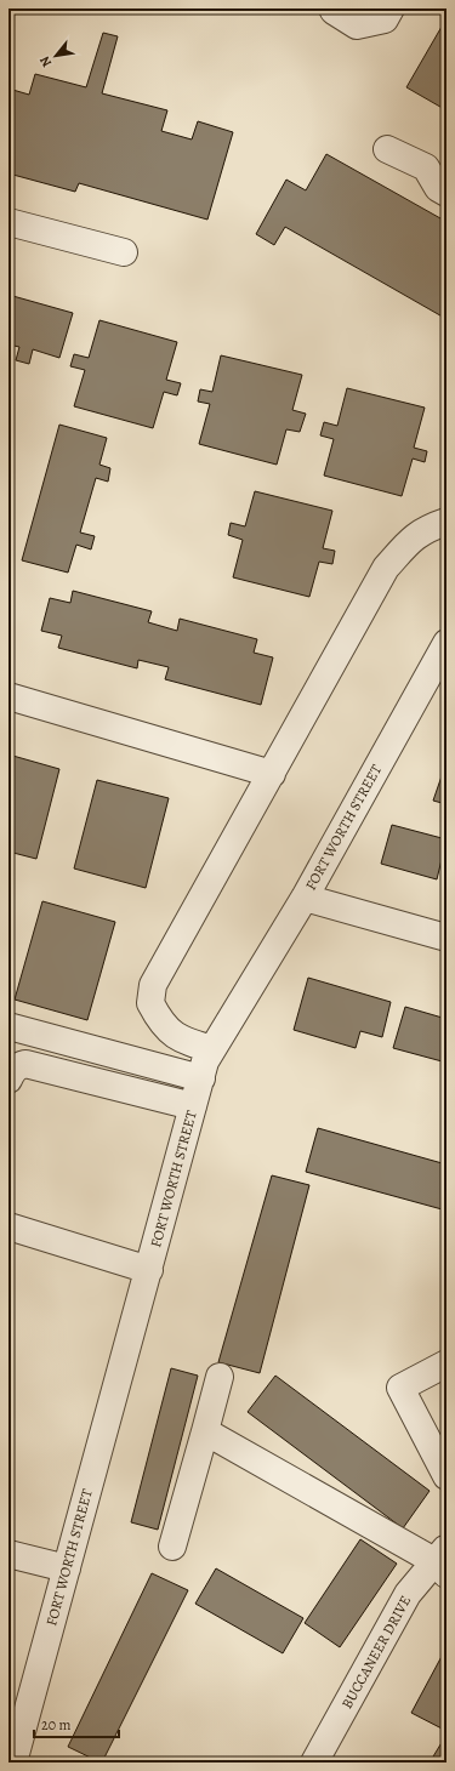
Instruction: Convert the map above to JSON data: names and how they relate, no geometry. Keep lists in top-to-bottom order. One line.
{"streets":{"street":["FORT WORTH STREET","BUCCANEER DRIVE"]},"scale_bar":"20 m","north":"bottom left"}
